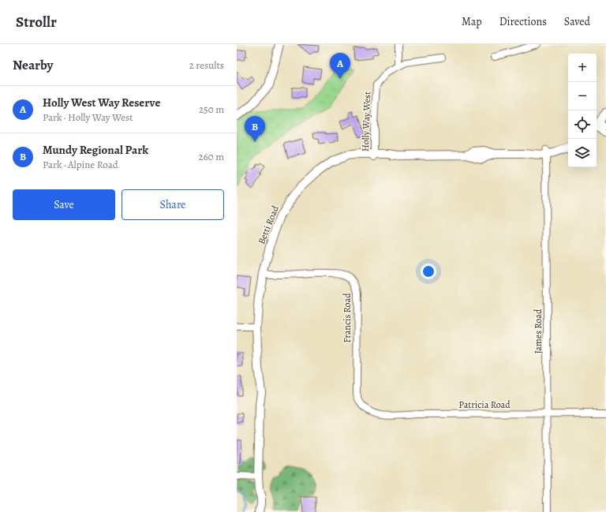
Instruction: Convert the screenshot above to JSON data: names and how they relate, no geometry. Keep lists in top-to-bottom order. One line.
{"streets":{"street":["Holly Way West","Betti Road","Francis Road","James Road","Patricia Road"]},"crossings":[["Holly Way West","Betti Road"],["Betti Road","Francis Road"],["Betti Road","James Road"],["Francis Road","Patricia Road"],["James Road","Patricia Road"]],"page":{"header":"Strollr","nav":["Map","Directions","Saved"],"heading":["Nearby","2 results"],"pins":["A","B"],"map_buttons":["+","−"],"list":[{"mark":"A","name":"Holly West Way Reserve","note":"Park · Holly Way West","value":"250 m"},{"mark":"B","name":"Mundy Regional Park","note":"Park · Alpine Road","value":"260 m"}],"buttons":["Save","Share"]}}
